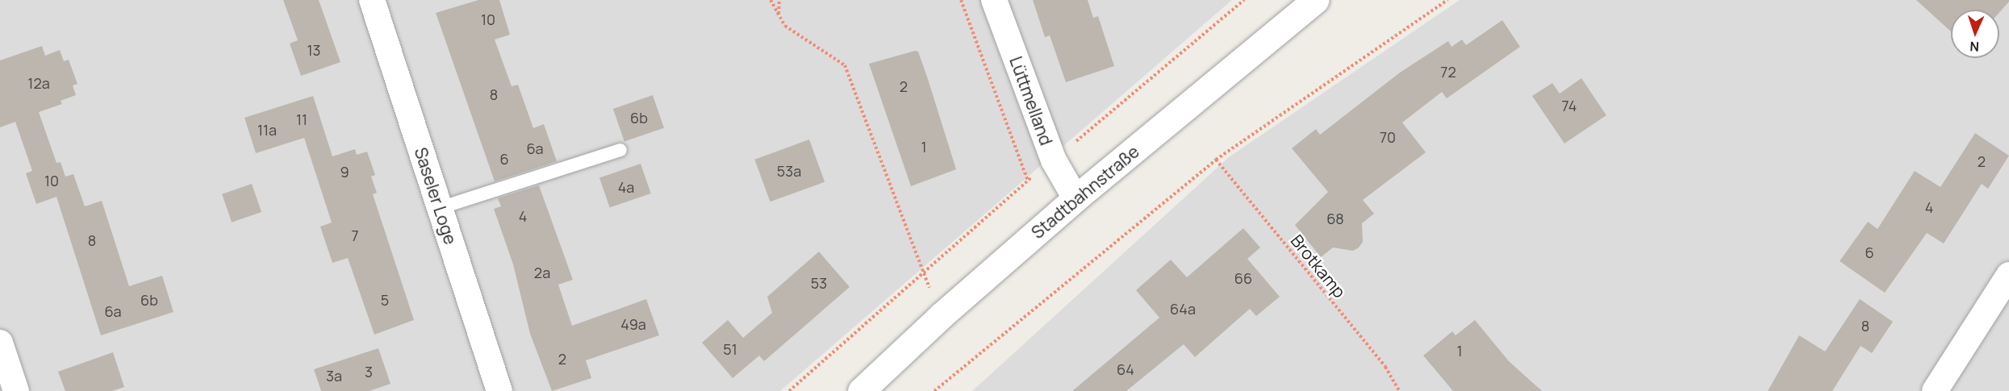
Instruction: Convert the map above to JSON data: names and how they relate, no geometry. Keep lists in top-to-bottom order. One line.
{"streets":{"street":["Lüttmelland","Stadtbahnstraße","Saseler Loge"],"path":["Brotkamp"]},"crossings":[["Lüttmelland","Stadtbahnstraße"]],"house_numbers":["10","13","72","12a","2","8","74","6b","11","11a","70","1","6a","6","2","53a","9","10","4a","4","4","68","7","8","6","2a","66","53","6b","5","64a","6a","49a","8","51","1","2","64","3","3a"],"north":"bottom"}
